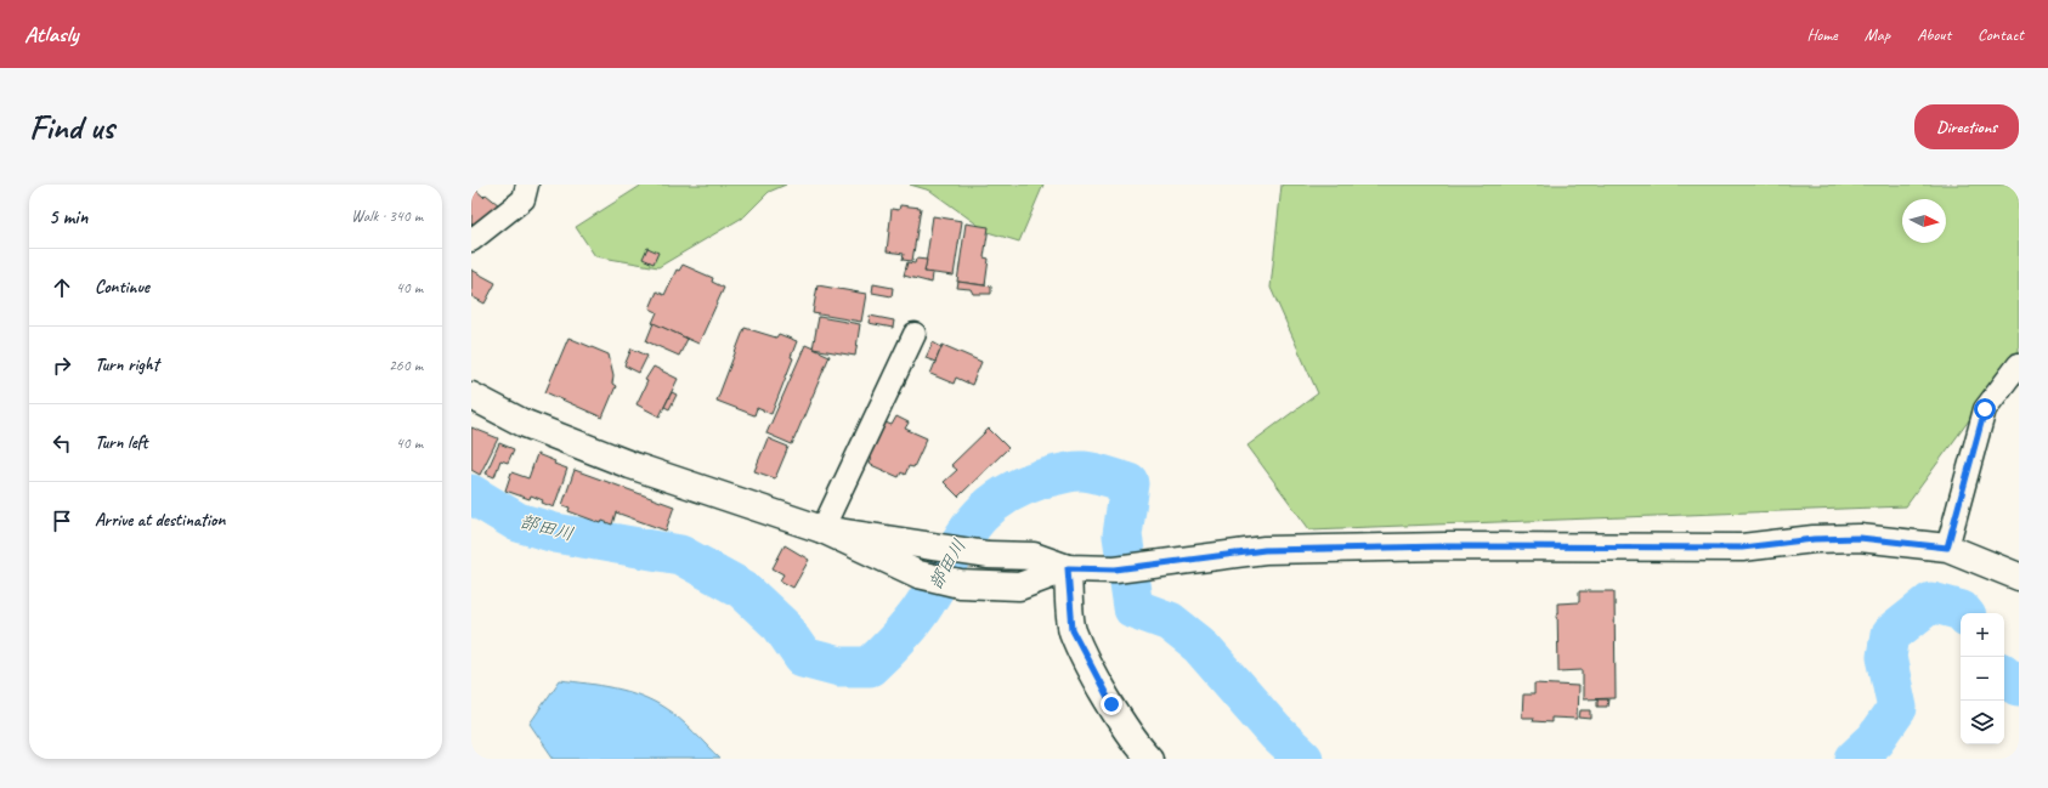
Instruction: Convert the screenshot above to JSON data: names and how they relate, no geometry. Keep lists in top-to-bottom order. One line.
{"water":["部田川"],"north":"right","page":{"header":"Atlasly","nav":["Home","Map","About","Contact"],"buttons":"Directions","title":"Find us","heading":["5 min","Walk · 340 m"],"list":[["Continue","40 m"],["Turn right","260 m"],["Turn left","40 m"],"Arrive at destination"],"map_buttons":["+","−"]}}
